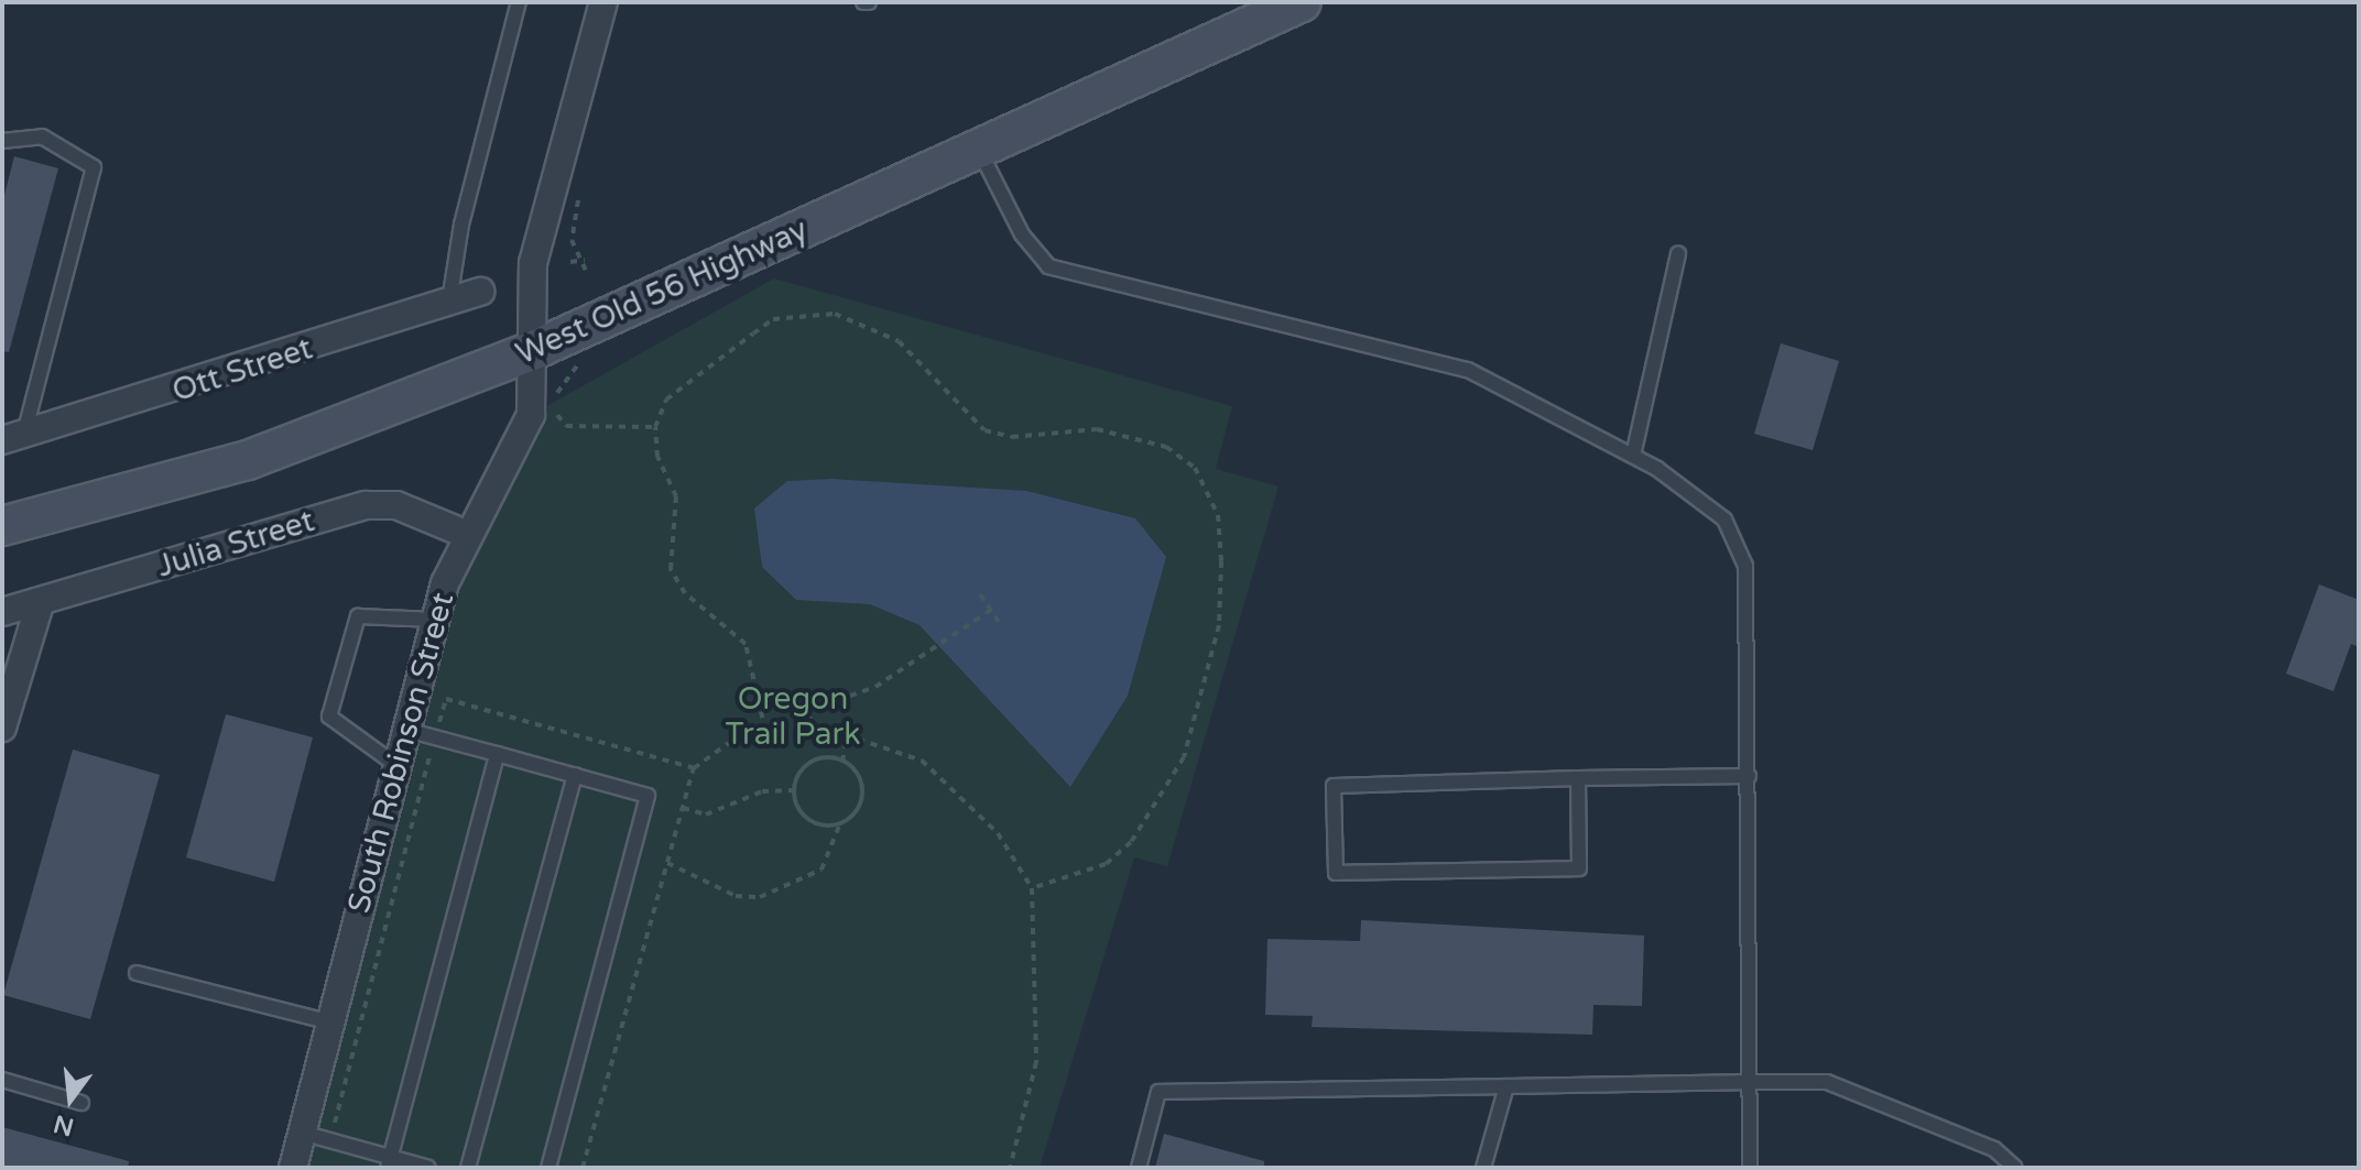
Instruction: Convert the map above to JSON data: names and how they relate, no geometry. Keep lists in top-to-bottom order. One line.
{"streets":{"main road":["West Old 56 Highway"],"street":["Ott Street","Julia Street","South Robinson Street"]},"crossings":[["West Old 56 Highway","South Robinson Street"],["Julia Street","South Robinson Street"]],"parks":["Oregon Trail Park"],"north":"bottom"}
